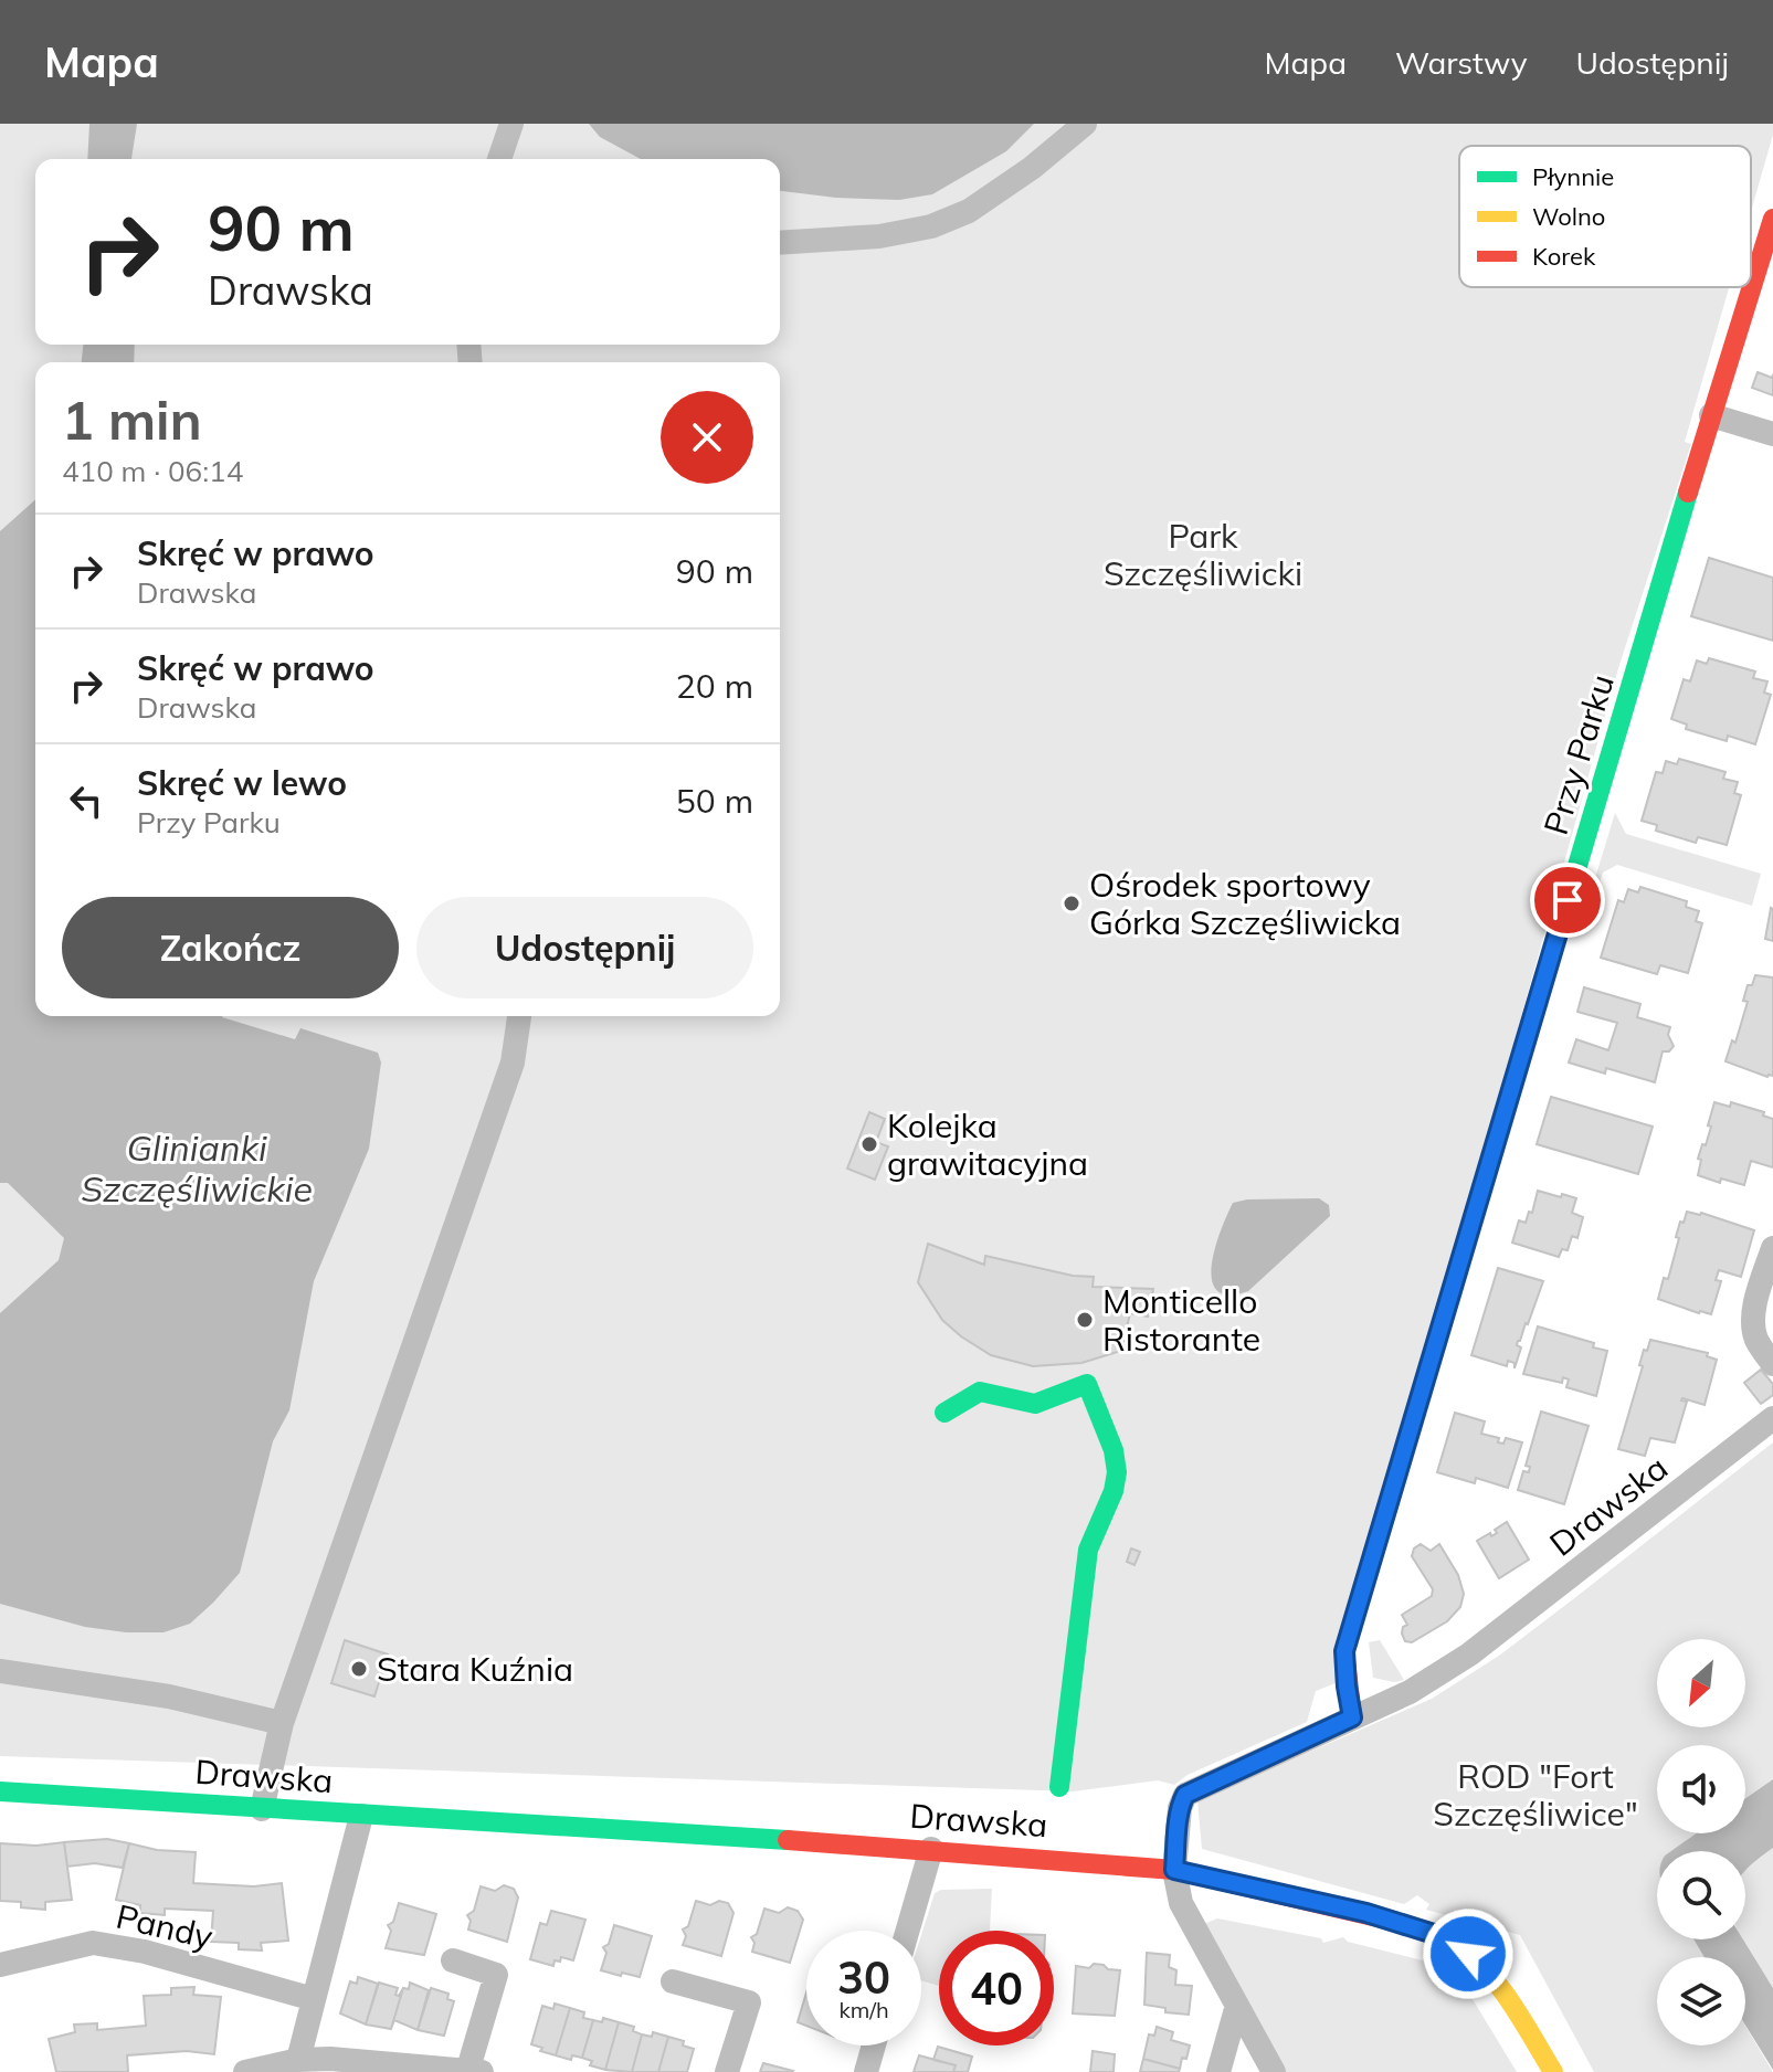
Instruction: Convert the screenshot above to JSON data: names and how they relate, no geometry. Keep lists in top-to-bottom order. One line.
{"streets":{"street":["Przy Parku","Drawska","Pandy"]},"crossings":[["Przy Parku","Drawska"]],"water":["Glinianki Szczęśliwickie"],"parks":["Park Szczęśliwicki","ROD \"Fort Szczęśliwice\""],"places":["Ośrodek sportowy Górka Szczęśliwicka","Kolejka grawitacyjna","Monticello Ristorante","Stara Kuźnia"],"legend":["Płynnie","Wolno","Korek"],"north":"bottom left","page":{"header":"Mapa","nav":["Mapa","Warstwy","Udostępnij"],"turn":["90 m","Drawska"],"heading":["1 min","410 m · 06:14"],"list":[{"name":"Skręć w prawo","note":"Drawska","value":"90 m"},{"name":"Skręć w prawo","note":"Drawska","value":"20 m"},{"name":"Skręć w lewo","note":"Przy Parku","value":"50 m"}],"buttons":["Zakończ","Udostępnij"],"speed":"30 km/h","limit":"40"}}
